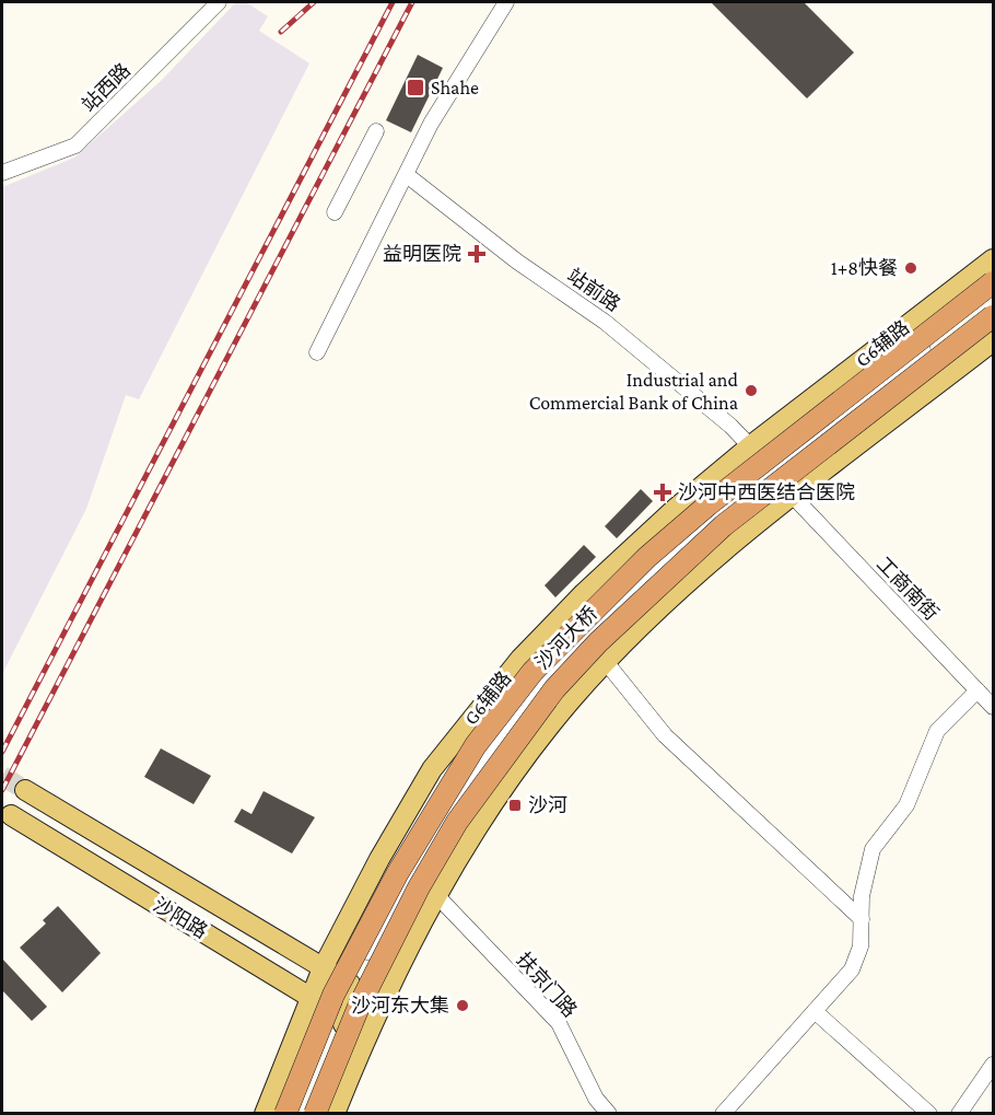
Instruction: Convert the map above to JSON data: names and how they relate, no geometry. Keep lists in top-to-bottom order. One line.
{"streets":{"highway":["沙河大桥"],"main road":["G6辅路","沙阳路"],"street":["站西路","站前路","工商南街","扶京门路"]},"crossings":[["站前路","G6辅路"],["站前路","工商南街"],["G6辅路","沙阳路"]],"places":{"transit":["Shahe","沙河"],"health":["益明医院","沙河中西医结合医院"],"other":["1+8快餐","Industrial and Commercial Bank of China","沙河东大集"]}}
